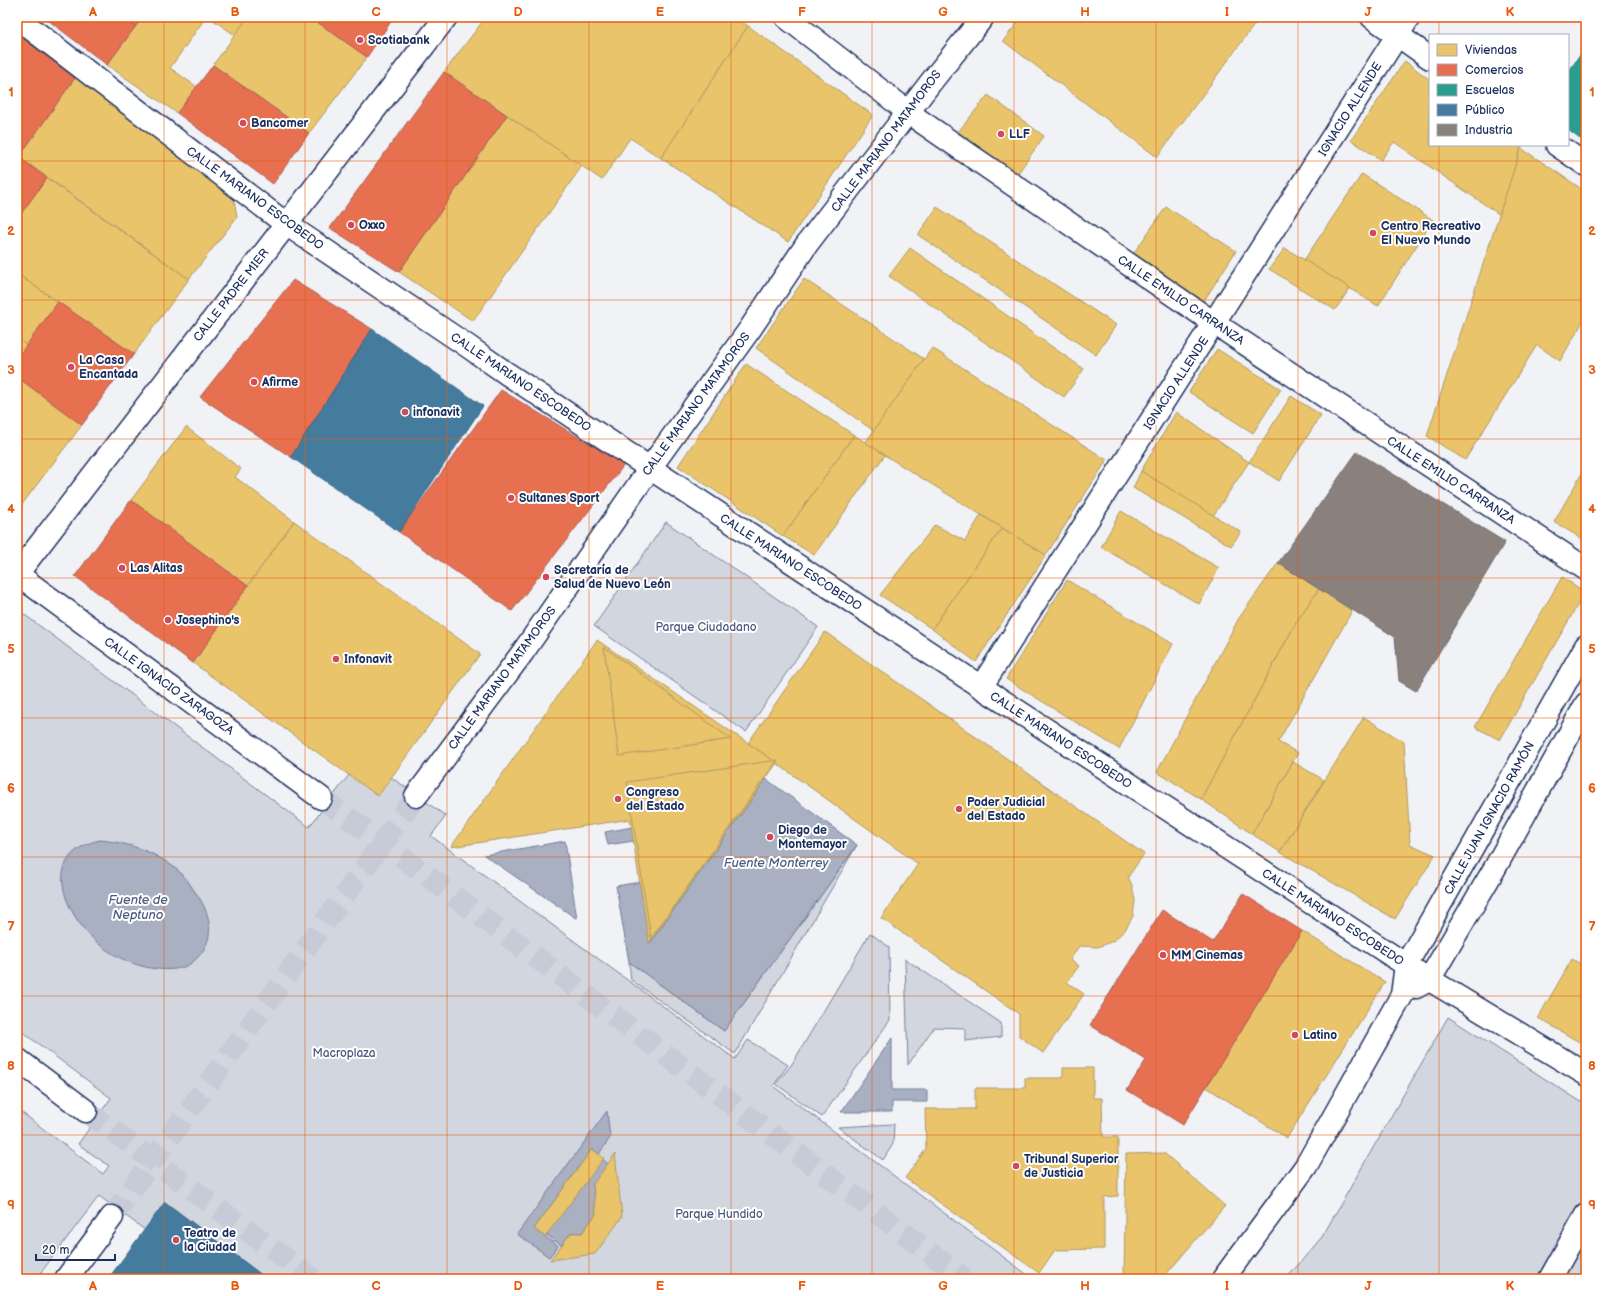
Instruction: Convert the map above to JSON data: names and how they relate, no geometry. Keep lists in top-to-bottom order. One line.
{"streets":{"street":["IGNACIO ALLENDE","CALLE MARIANO MATAMOROS","CALLE MARIANO ESCOBEDO","CALLE PADRE MIER","CALLE EMILIO CARRANZA","CALLE IGNACIO ZARAGOZA","CALLE JUAN IGNACIO RAMÓN"]},"crossings":[["IGNACIO ALLENDE","CALLE MARIANO ESCOBEDO"],["IGNACIO ALLENDE","CALLE EMILIO CARRANZA"],["CALLE MARIANO MATAMOROS","CALLE MARIANO ESCOBEDO"],["CALLE MARIANO MATAMOROS","CALLE EMILIO CARRANZA"],["CALLE MARIANO ESCOBEDO","CALLE PADRE MIER"],["CALLE MARIANO ESCOBEDO","CALLE JUAN IGNACIO RAMÓN"],["CALLE PADRE MIER","CALLE IGNACIO ZARAGOZA"]],"water":["Fuente Monterrey","Fuente de Neptuno"],"parks":["Parque Ciudadano","Macroplaza","Parque Hundido"],"places":["Scotiabank","Bancomer","LLF","Oxxo","Centro Recreativo El Nuevo Mundo","La Casa Encantada","Afirme","infonavit","Sultanes Sport","Las Alitas","Secretaría de Salud de Nuevo León","Josephino's","Infonavit","Congreso del Estado","Poder Judicial del Estado","Diego de Montemayor","MM Cinemas","Latino","Tribunal Superior de Justicia","Teatro de la Ciudad"],"legend":["Viviendas","Comercios","Escuelas","Público","Industria"],"scale_bar":"20 m","grid":{"columns":["A","B","C","D","E","F","G","H","I","J","K"],"rows":["1","2","3","4","5","6","7","8","9"]}}
